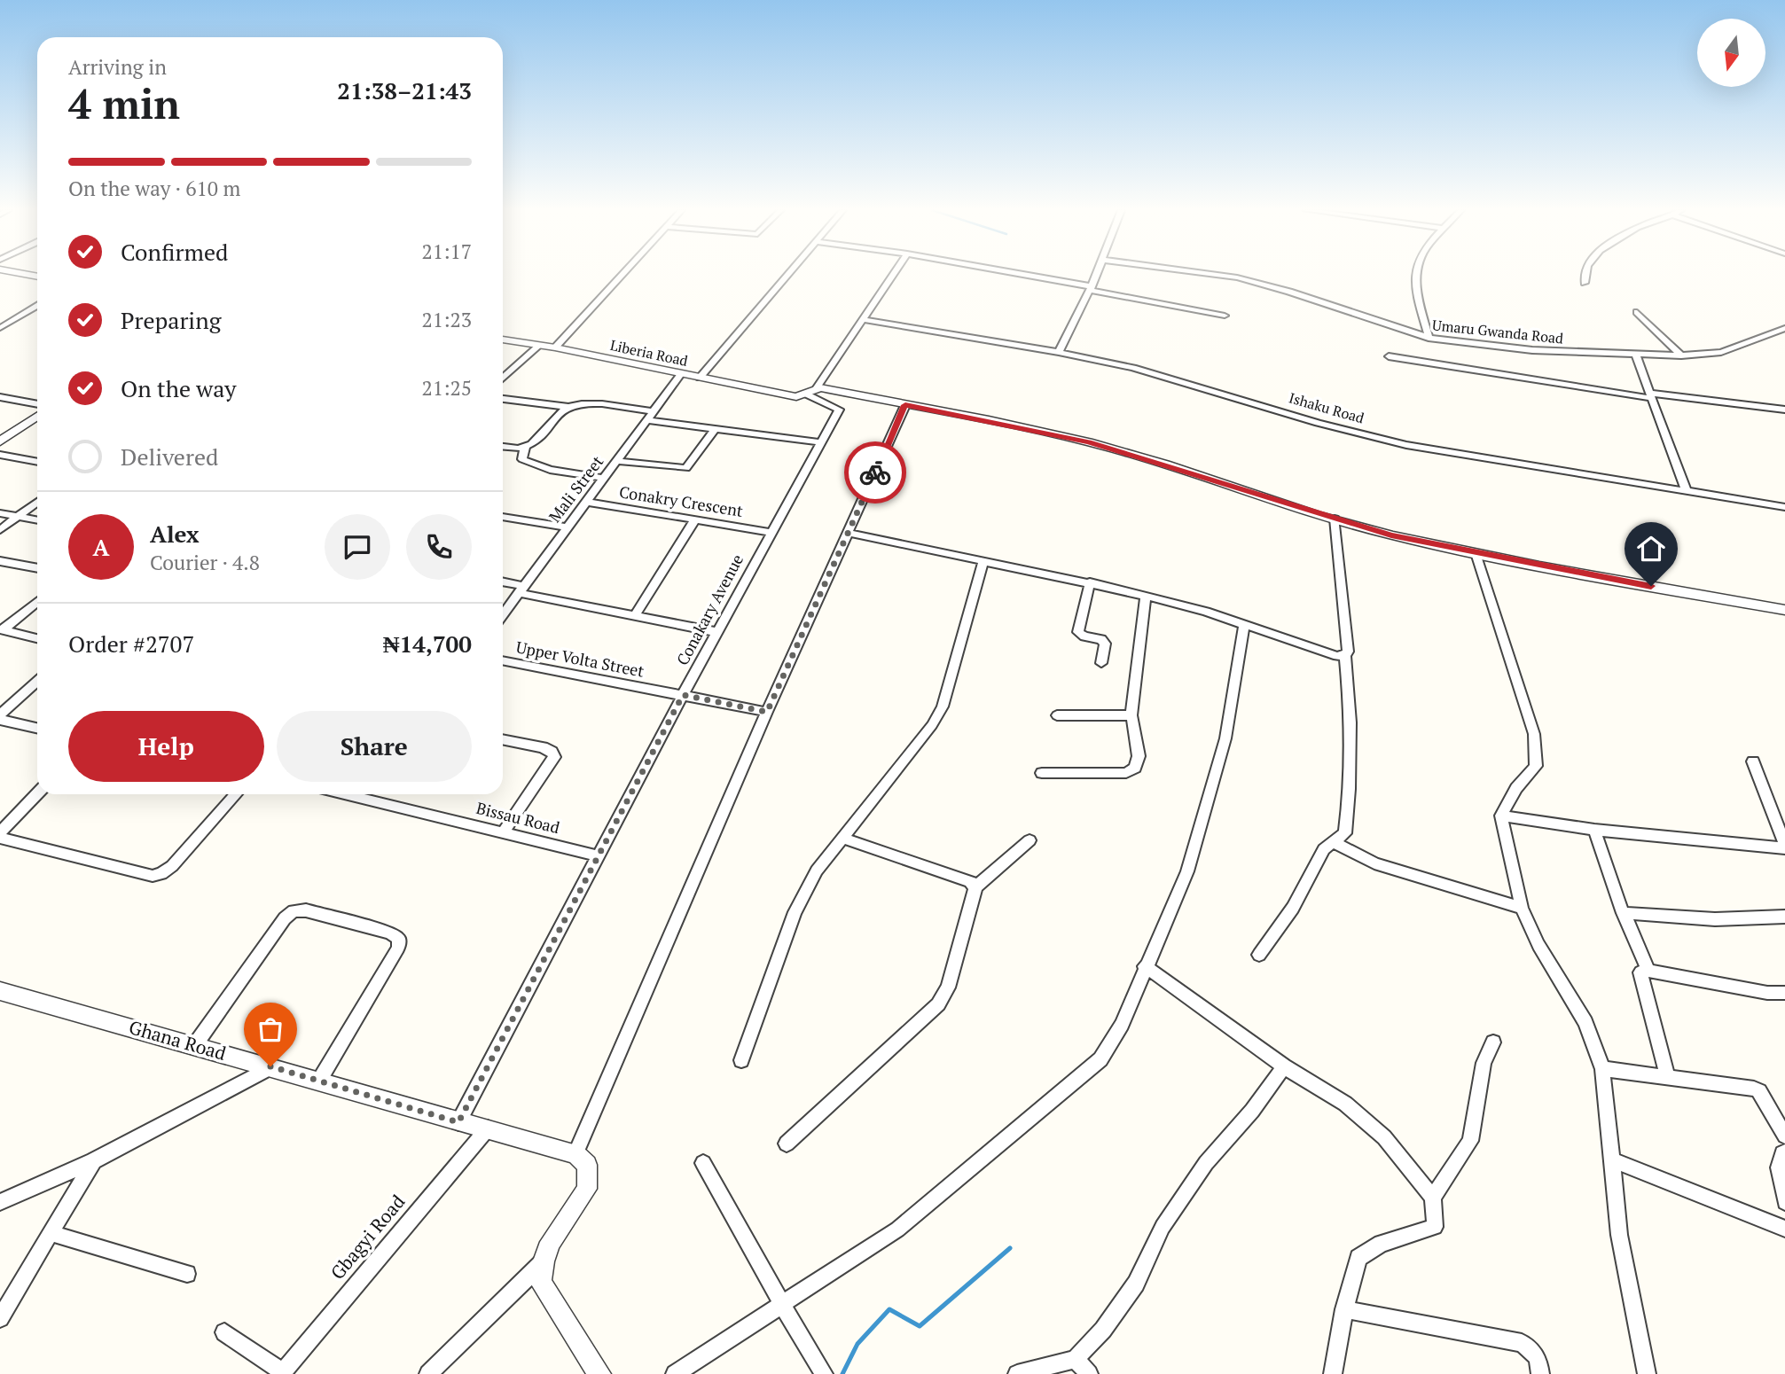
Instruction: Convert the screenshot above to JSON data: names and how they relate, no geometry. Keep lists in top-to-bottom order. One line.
{"streets":{"street":["Umaru Gwanda Road","Liberia Road","Ishaku Road","Mali Street","Conakry Crescent","Conakary Avenue","Upper Volta Street","Bissau Road","Ghana Road","Gbagyi Road"]},"crossings":[["Liberia Road","Mali Street"],["Liberia Road","Conakary Avenue"],["Mali Street","Conakry Crescent"],["Conakry Crescent","Conakary Avenue"],["Conakary Avenue","Upper Volta Street"],["Conakary Avenue","Bissau Road"],["Conakary Avenue","Ghana Road"],["Ghana Road","Gbagyi Road"]],"north":"bottom","page":{"heading":["4 min","Arriving in","21:38–21:43"],"panel":["Alex","Courier · 4.8","Order #2707","₦14,700"],"bar":"On the way · 610 m","list":[["Confirmed","21:17"],["Preparing","21:23"],["On the way","21:25"],"Delivered"],"round":"A","buttons":["Help","Share"]}}
